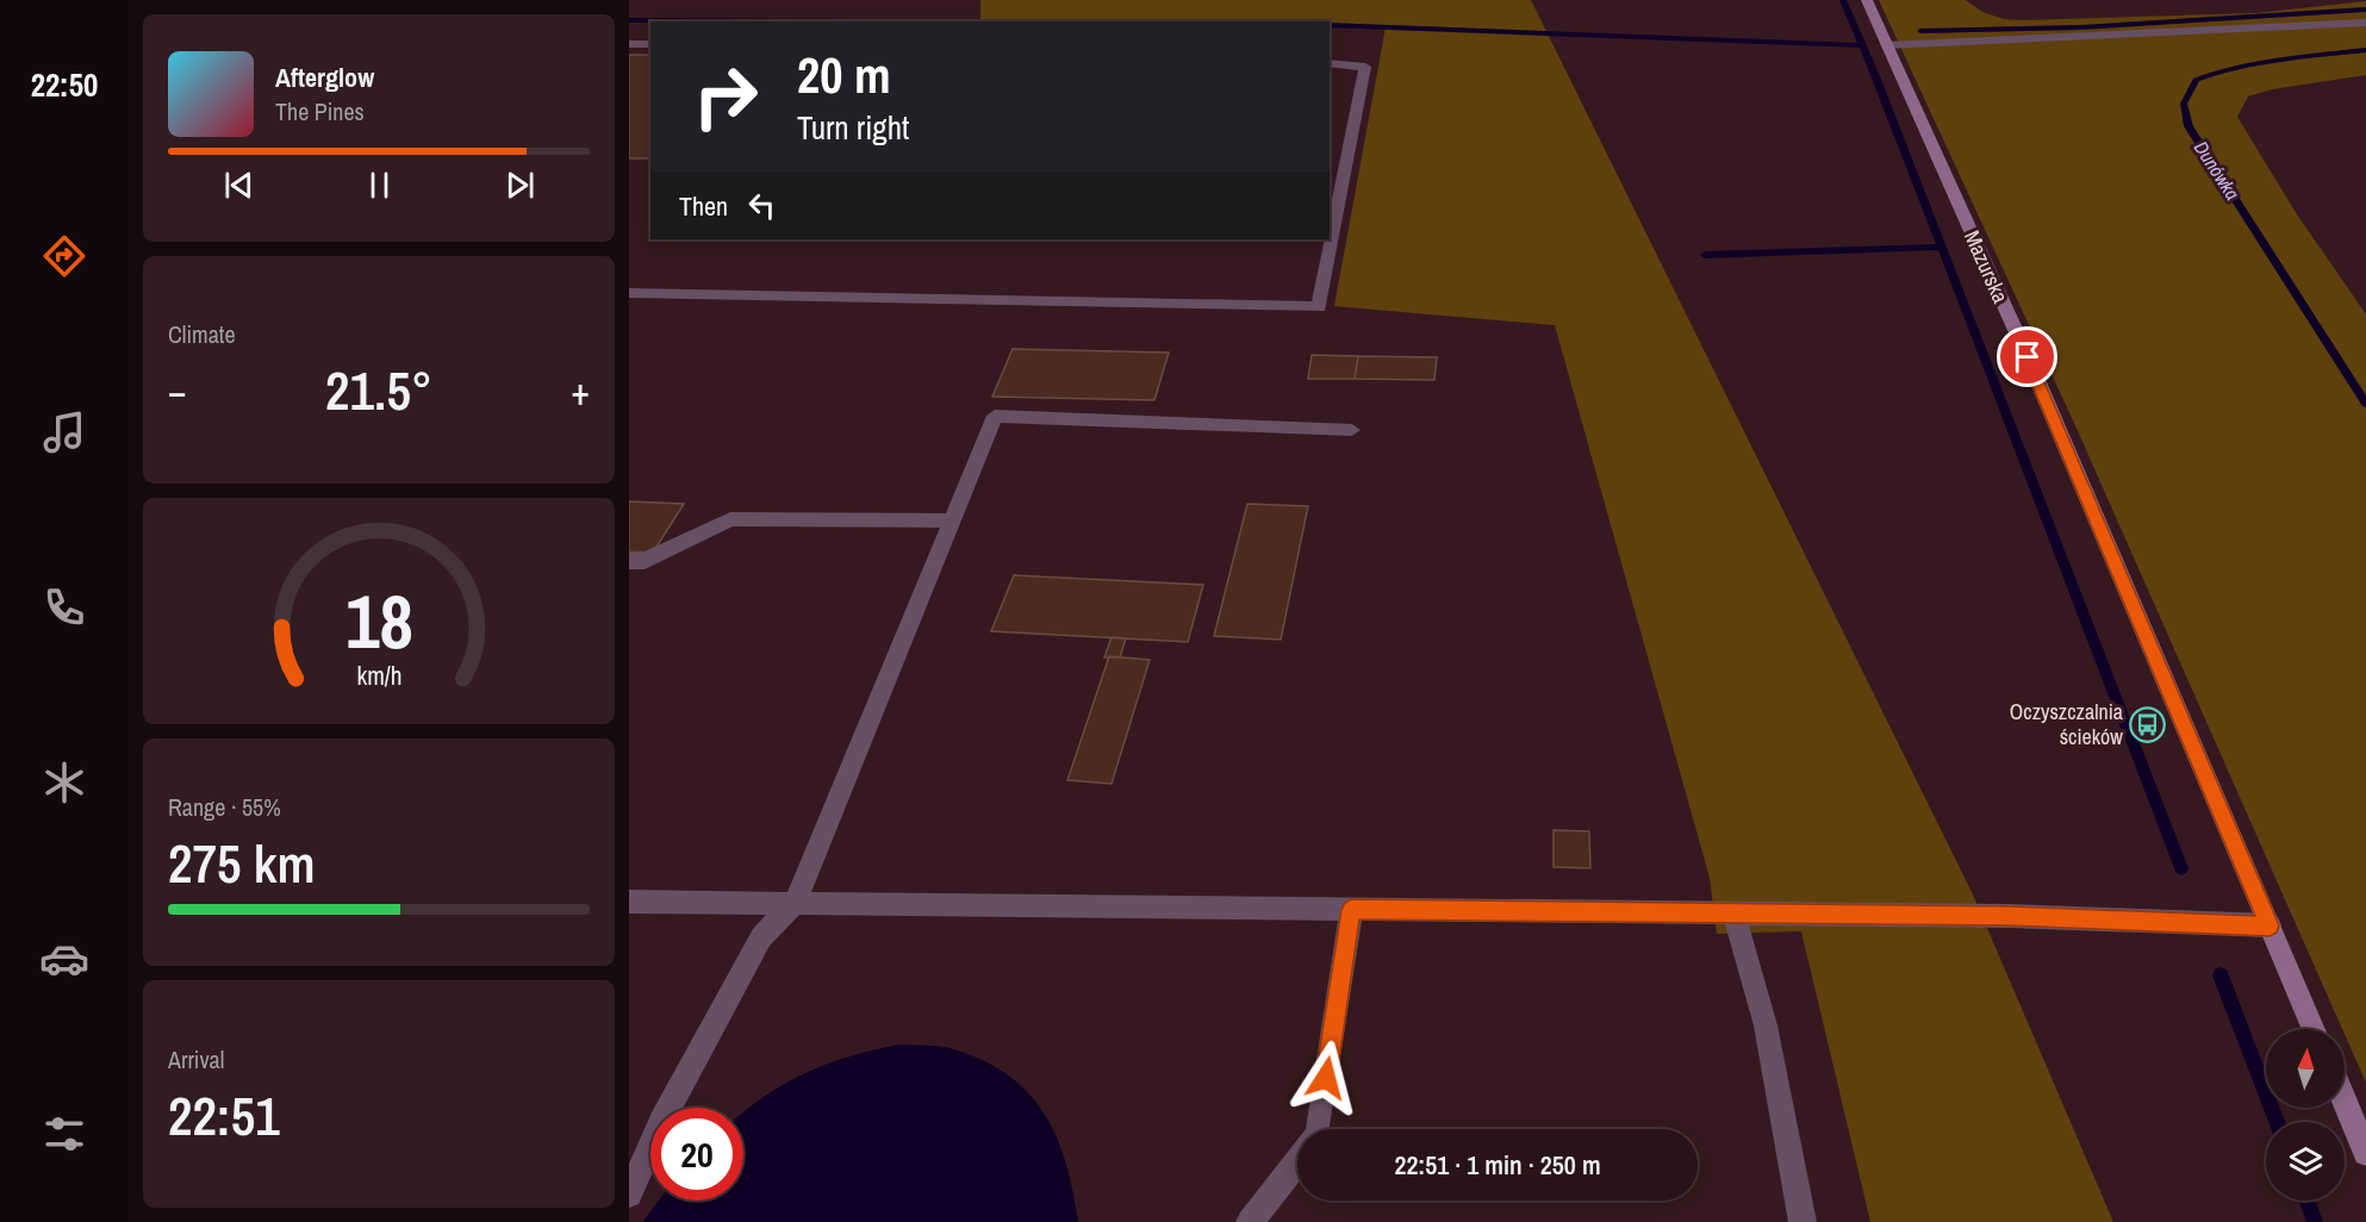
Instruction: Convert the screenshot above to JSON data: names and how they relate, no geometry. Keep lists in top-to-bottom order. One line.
{"streets":{"main road":["Mazurska"]},"water":["Dunówka"],"places":{"bus stop":["Oczyszczalnia ścieków"]},"north":"top","page":{"tabs":"22:50","turn":["20 m","Turn right"],"song":["Afterglow","The Pines"],"then":"Then","tile":["Climate",["Range · 55%","275 km"],["Arrival","22:51"]],"heat":["−","21.5°","+"],"limit":"20","trip":"22:51 · 1 min · 250 m","gauge":["18","km/h"]}}
